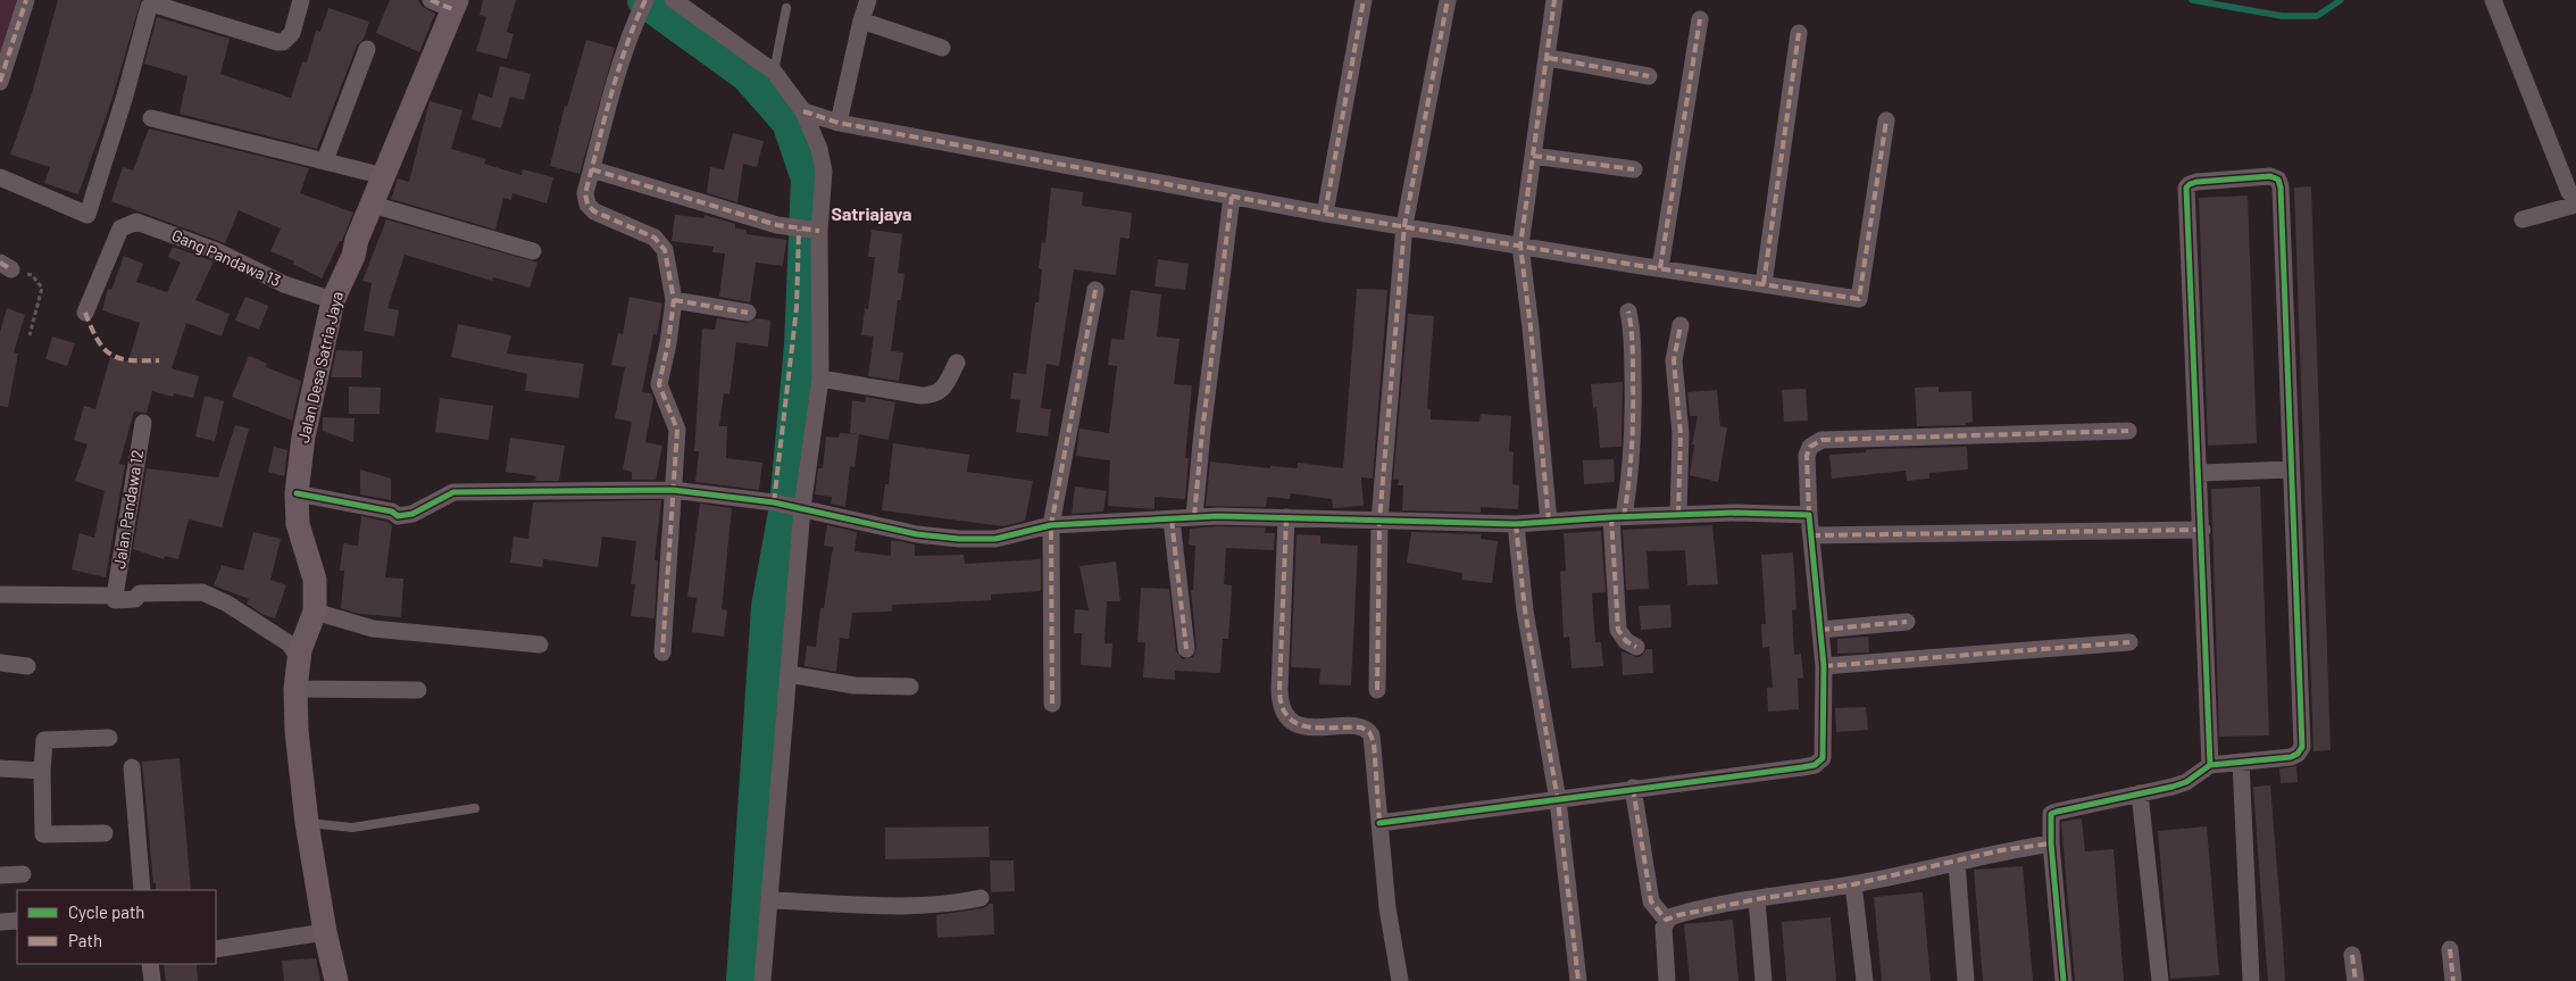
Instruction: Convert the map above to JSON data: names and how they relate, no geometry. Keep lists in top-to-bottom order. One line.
{"streets":{"street":["Gang Pandawa 13","Jalan Desa Satria Jaya","Jalan Pandawa 12"]},"crossings":[["Gang Pandawa 13","Jalan Desa Satria Jaya"]],"districts":["Satriajaya"],"legend":["Cycle path","Path"]}
